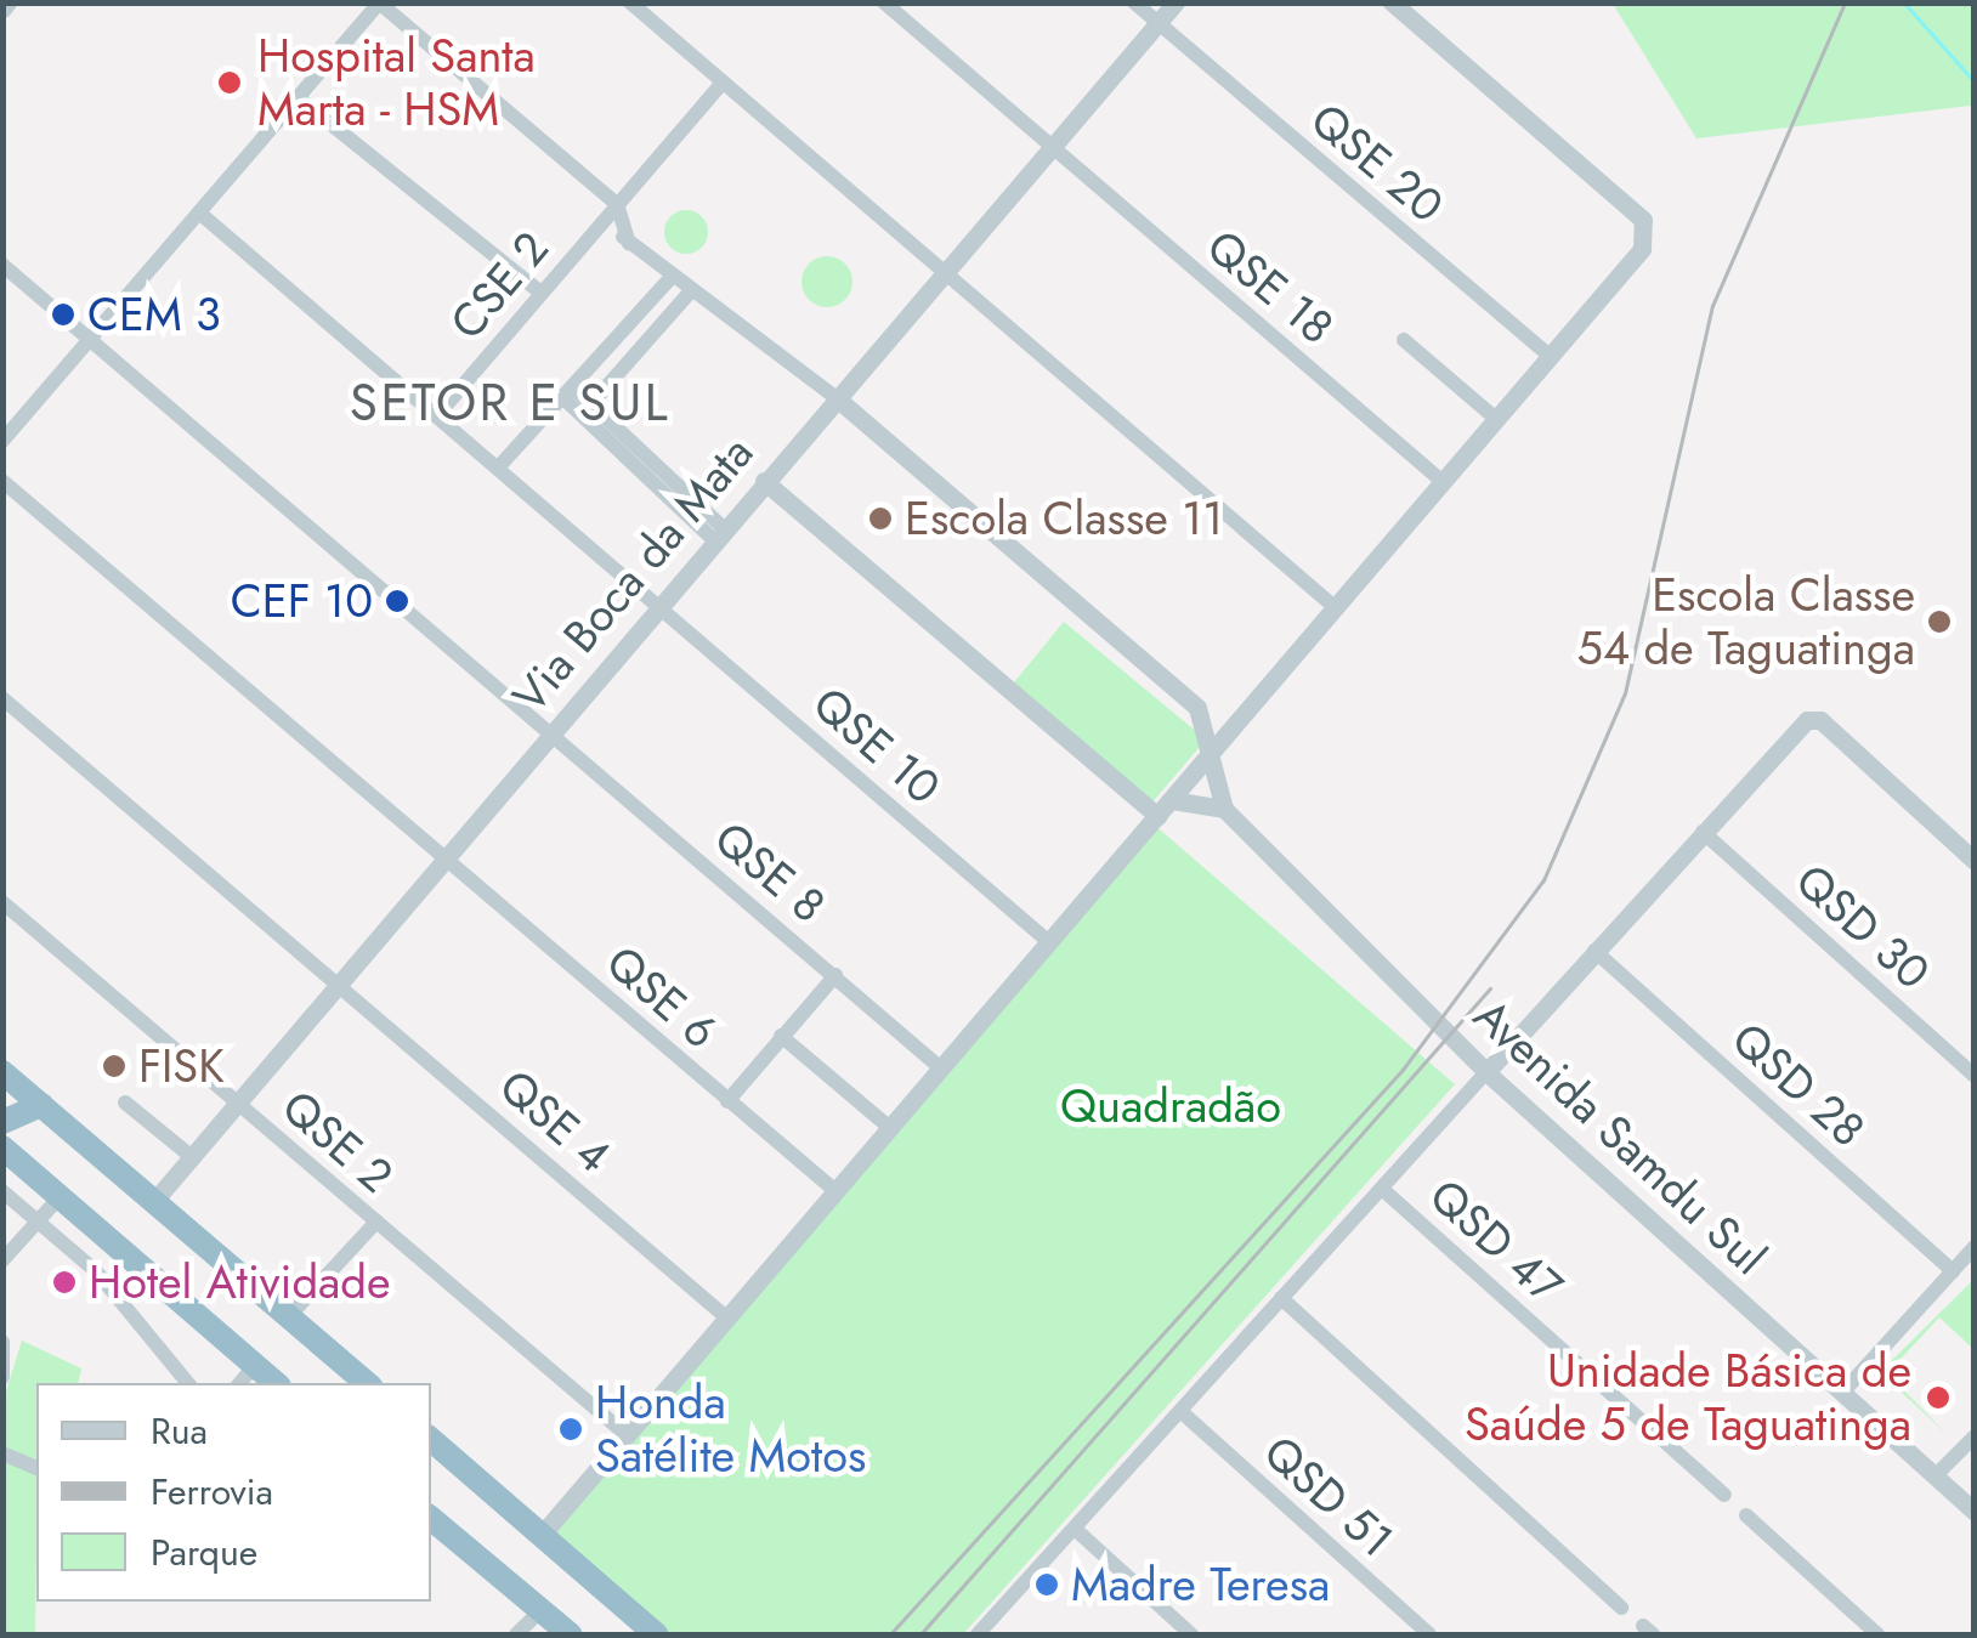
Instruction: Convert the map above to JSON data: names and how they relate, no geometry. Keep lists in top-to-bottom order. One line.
{"streets":{"street":["QSE 20","CSE 2","QSE 18","Via Boca da Mata","QSE 10","QSE 8","QSD 30","QSE 6","QSD 28","QSE 4","Avenida Samdu Sul","QSE 2","QSD 47","QSD 51"]},"crossings":[["QSE 20","Via Boca da Mata"],["CSE 2","QSE 10"],["QSE 18","Via Boca da Mata"],["Via Boca da Mata","QSE 10"],["Via Boca da Mata","QSE 8"],["Via Boca da Mata","QSE 6"],["Via Boca da Mata","QSE 4"],["Via Boca da Mata","QSE 2"]],"districts":["SETOR E SUL"],"parks":["Quadradão"],"places":["Hospital Santa Marta - HSM","CEM 3","Escola Classe 11","CEF 10","Escola Classe 54 de Taguatinga","FISK","Hotel Atividade","Unidade Básica de Saúde 5 de Taguatinga","Honda Satélite Motos","Madre Teresa"],"legend":["Rua","Ferrovia","Parque"]}
